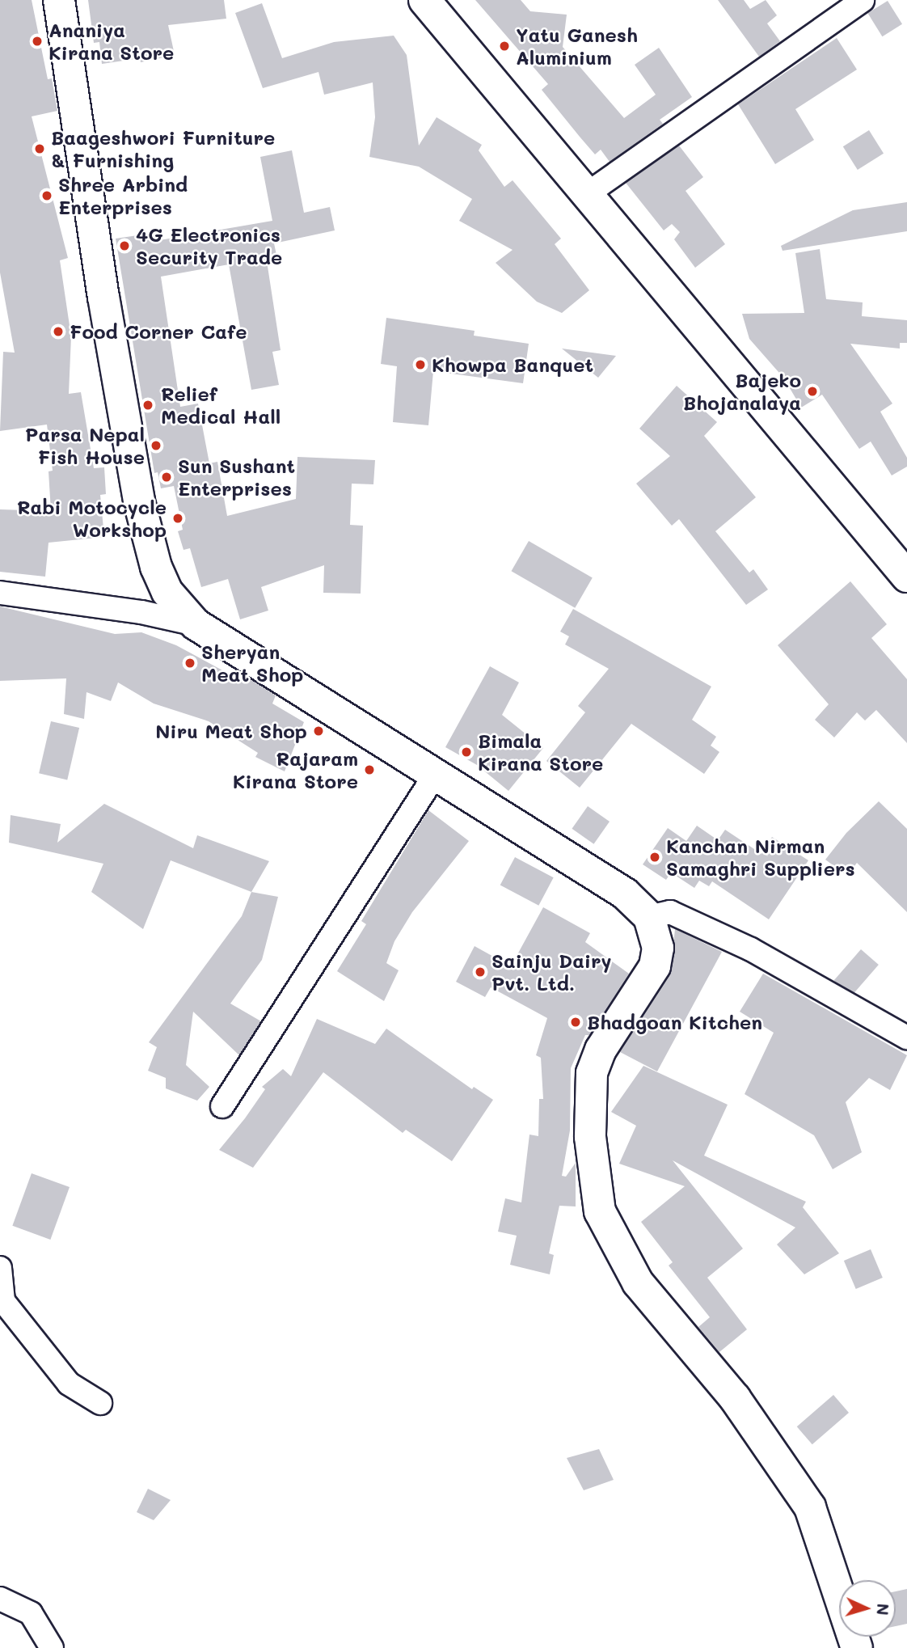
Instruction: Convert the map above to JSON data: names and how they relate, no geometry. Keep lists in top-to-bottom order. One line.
{"places":["Ananiya Kirana Store","Yatu Ganesh Aluminium","Baageshwori Furniture & Furnishing","Shree Arbind Enterprises","4G Electronics Security Trade","Food Corner Cafe","Khowpa Banquet","Bajeko Bhojanalaya","Relief Medical Hall","Parsa Nepal Fish House","Sun Sushant Enterprises","Rabi Motocycle Workshop","Sheryan Meat Shop","Niru Meat Shop","Bimala Kirana Store","Rajaram Kirana Store","Kanchan Nirman Samaghri Suppliers","Sainju Dairy Pvt. Ltd.","Bhadgoan Kitchen"],"north":"right"}
